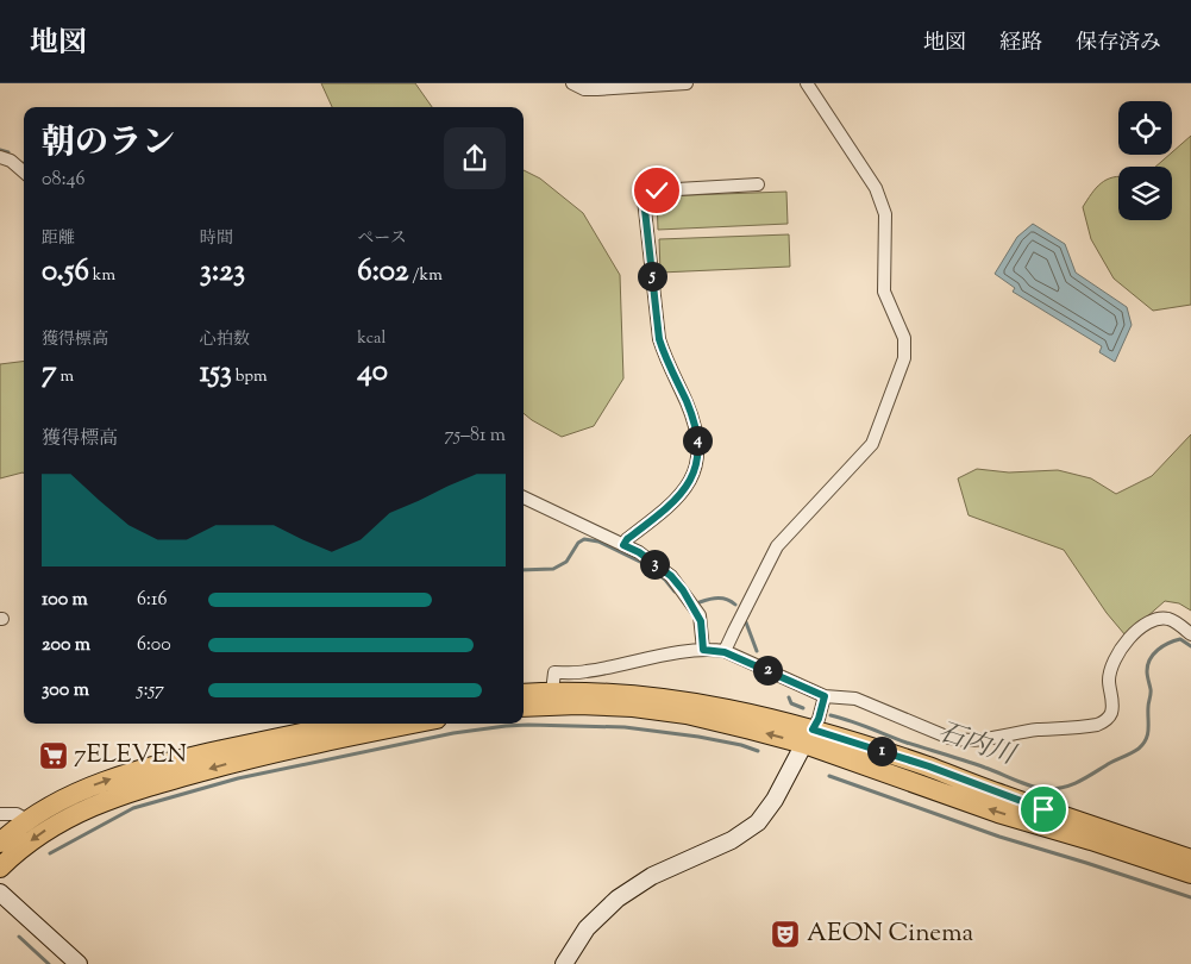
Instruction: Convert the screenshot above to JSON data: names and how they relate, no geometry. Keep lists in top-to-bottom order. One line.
{"water":["石内川"],"places":{"supermarket":["7ELEVEN"],"theatre":["AEON Cinema"]},"page":{"header":"地図","nav":["地図","経路","保存済み"],"heading":["朝のラン","08:46"],"stats":[["距離","0.56 km"],["時間","3:23"],["ペース","6:02 /km"],["獲得標高","7 m"],["心拍数","153 bpm"],["kcal","40"]],"pins":["5","4","3","2","1"],"chart":["獲得標高","75–81 m"],"list":[{"name":"100 m","note":"6:16"},{"name":"200 m","note":"6:00"},{"name":"300 m","note":"5:57"}]}}
